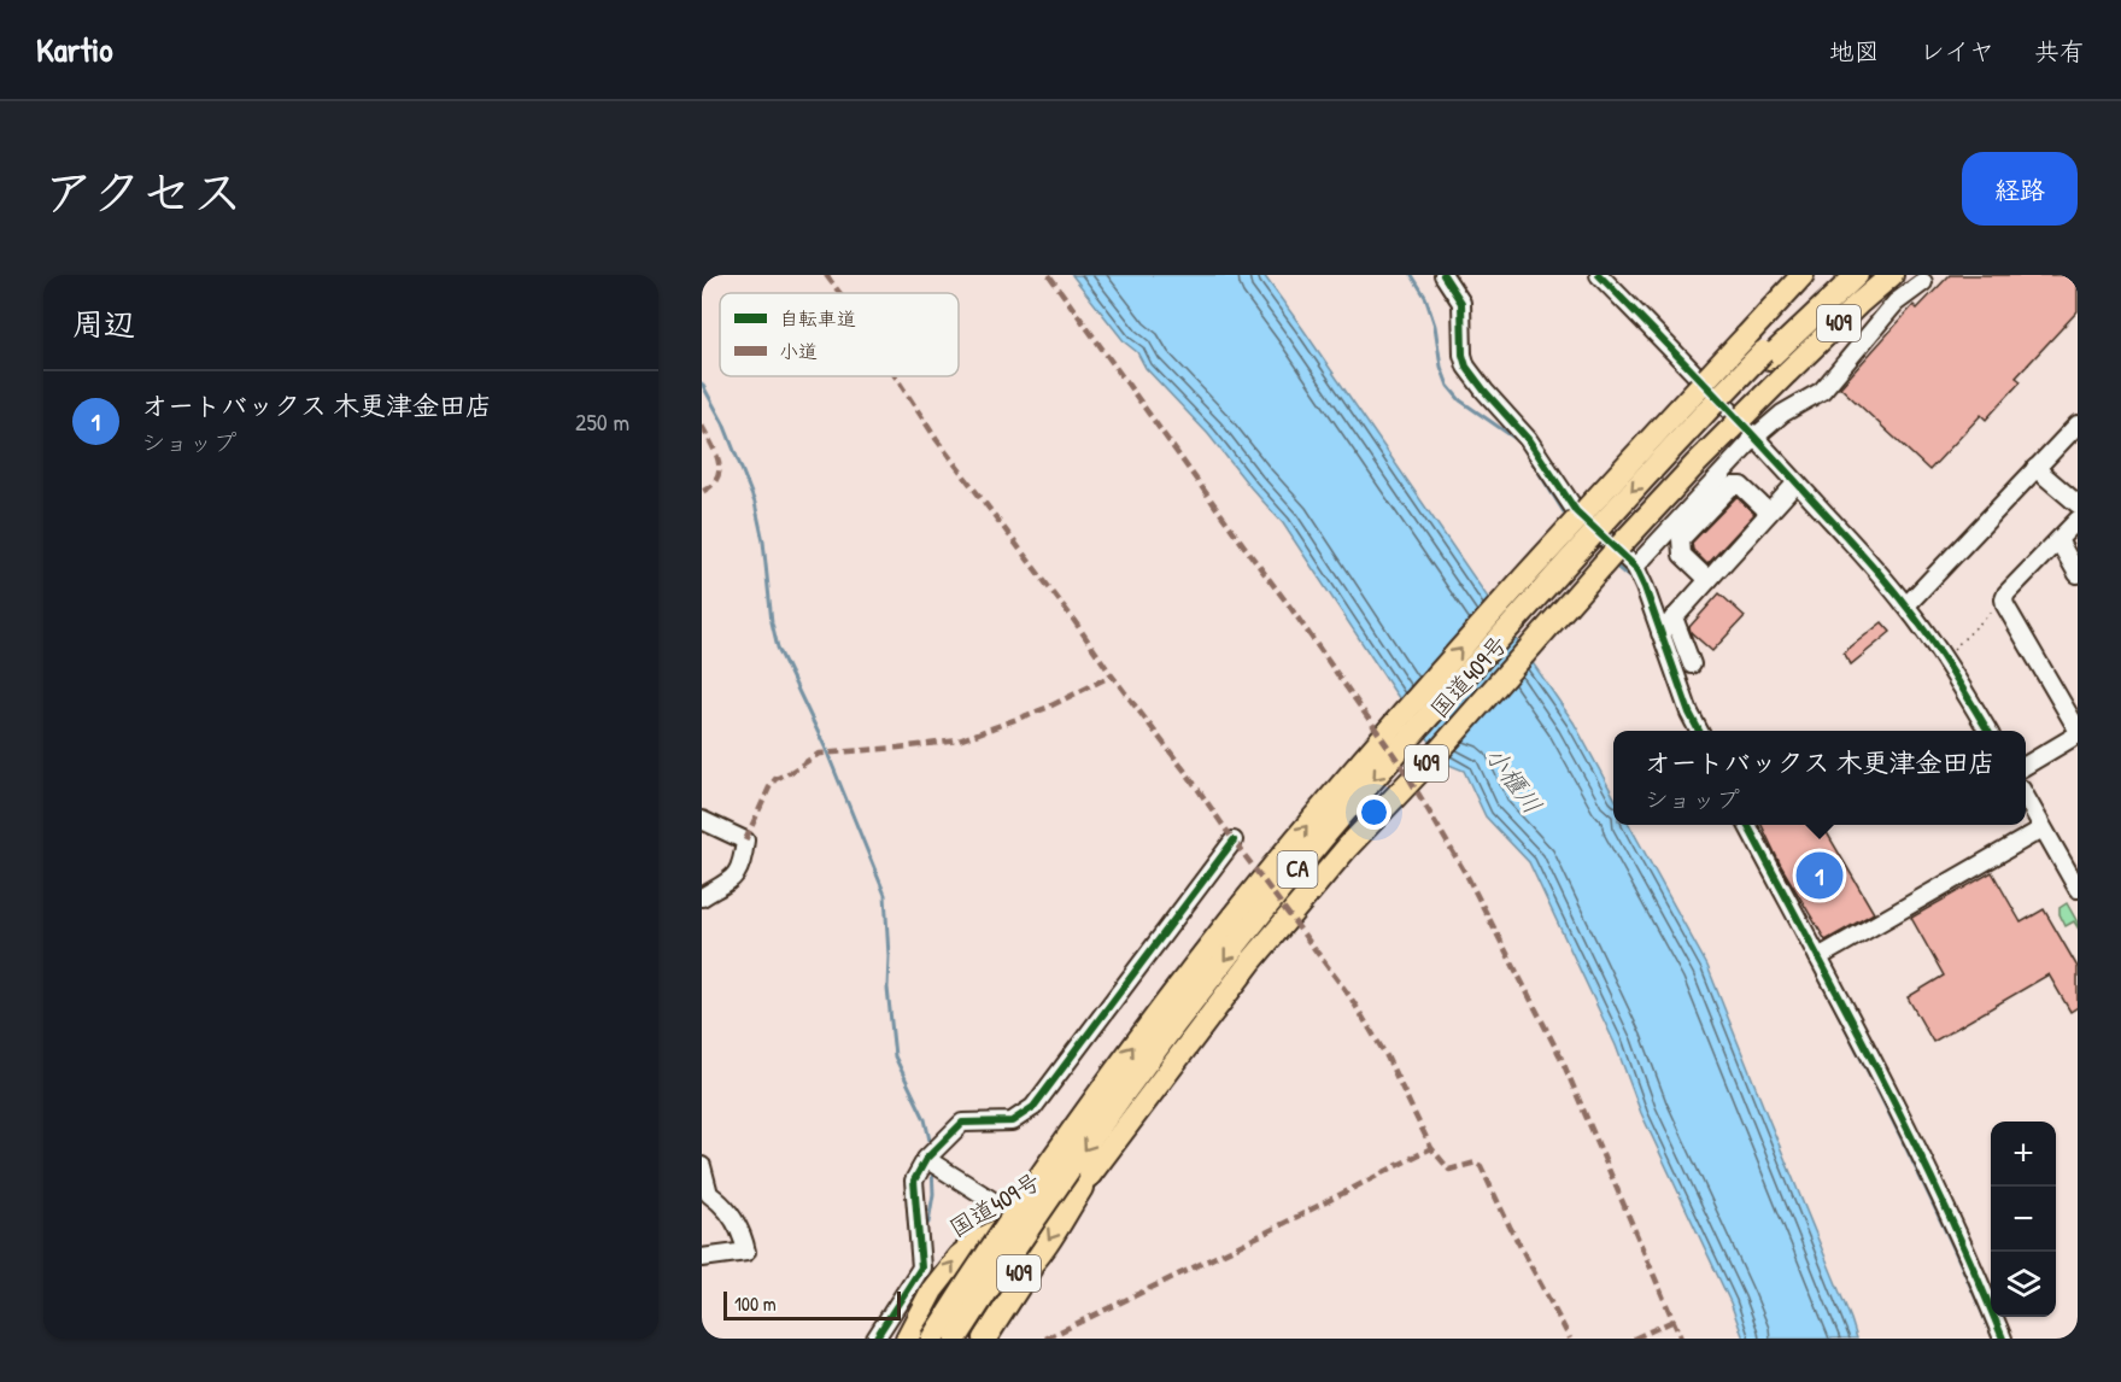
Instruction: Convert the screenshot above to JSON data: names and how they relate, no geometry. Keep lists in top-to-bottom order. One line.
{"streets":{"highway":["409","国道409号","CA"]},"crossings":[["国道409号","CA"]],"water":["小櫃川"],"legend":["自転車道","小道"],"scale_bar":"100 m","page":{"header":"Kartio","nav":["地図","レイヤ","共有"],"title":"アクセス","buttons":"経路","heading":"周辺","list":[{"mark":"1","name":"オートバックス 木更津金田店","note":"ショップ","value":"250 m"}],"popup":["オートバックス 木更津金田店","ショップ"],"pins":"1","map_buttons":["+","−"],"scale":"100 m"}}
